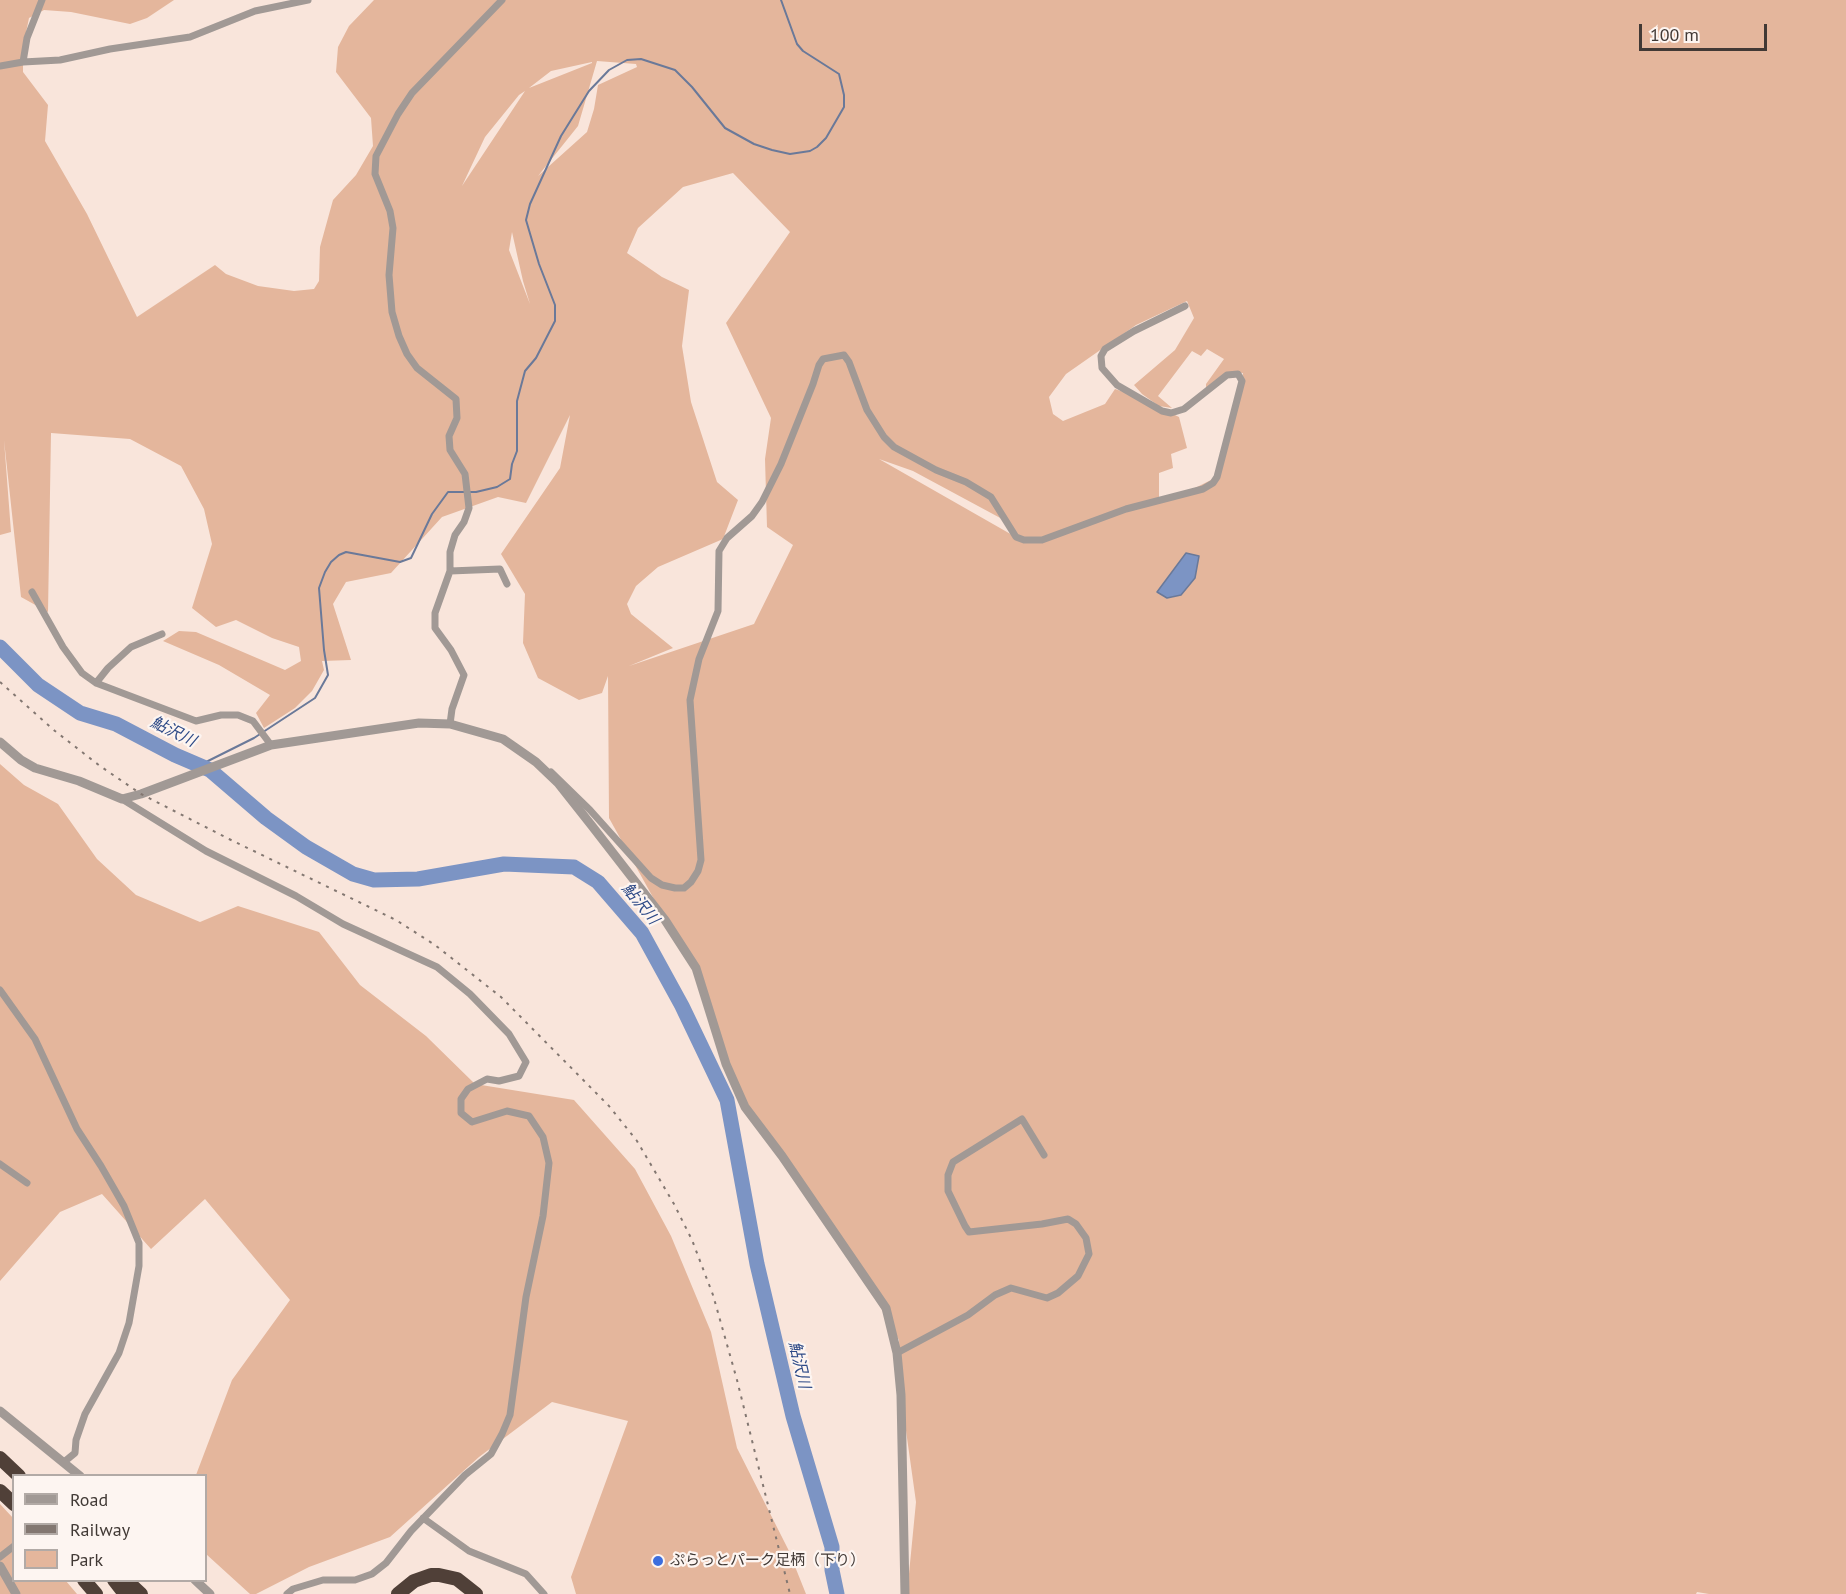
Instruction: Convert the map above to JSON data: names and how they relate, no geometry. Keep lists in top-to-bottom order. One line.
{"water":["鮎沢川"],"places":["ぷらっとパーク足柄（下り）"],"legend":["Road","Railway","Park"],"scale_bar":"100 m"}
